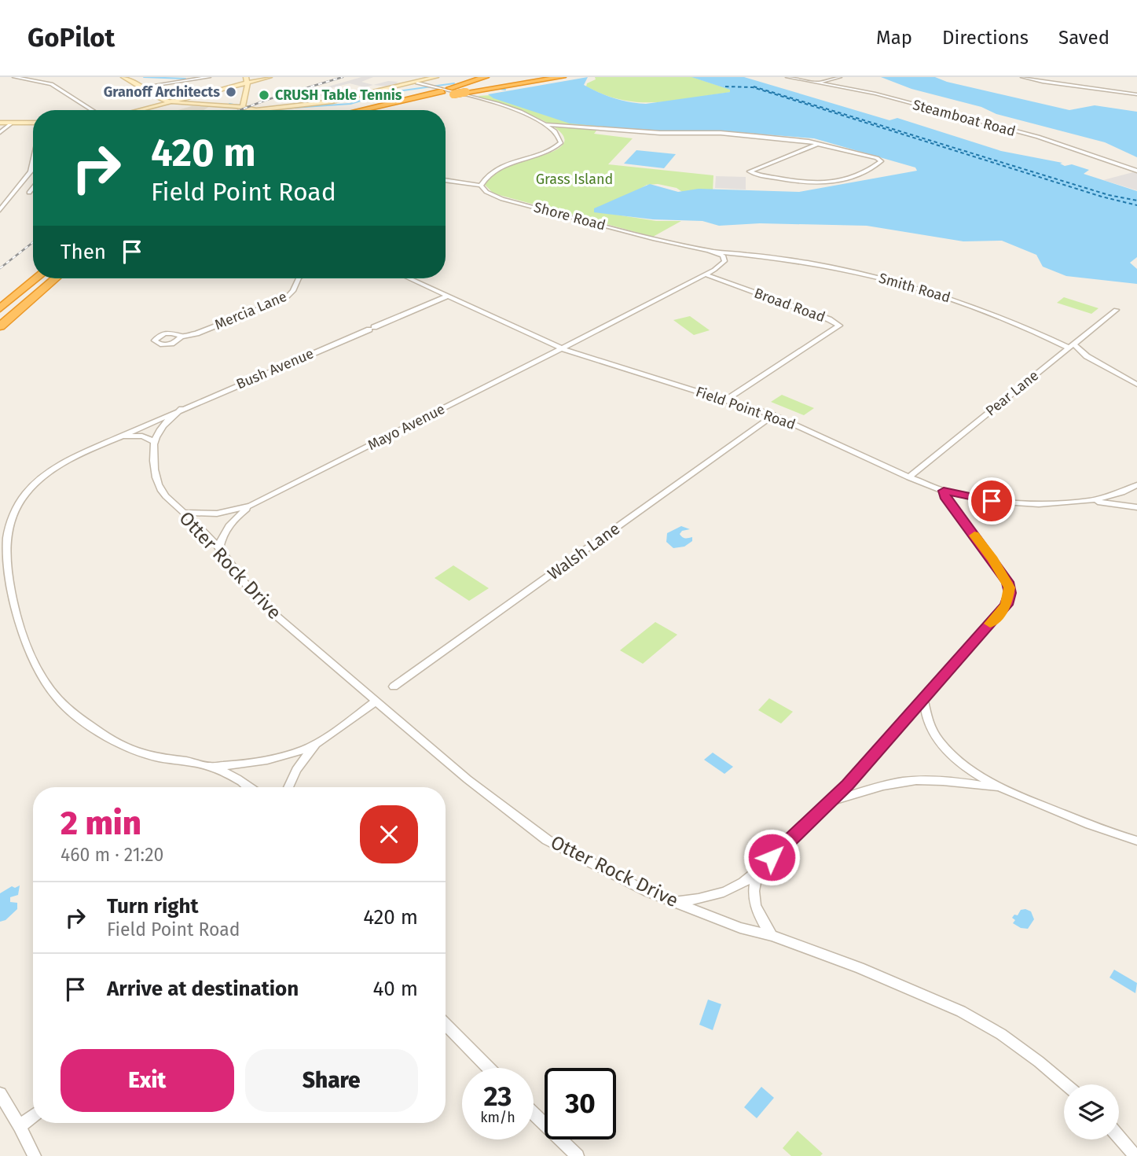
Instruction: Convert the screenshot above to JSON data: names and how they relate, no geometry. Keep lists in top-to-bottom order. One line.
{"streets":{"street":["Steamboat Road","Shore Road","Smith Road","Broad Road","Mercia Lane","Bush Avenue","Pear Lane","Field Point Road","Mayo Avenue","Walsh Lane","Otter Rock Drive"]},"crossings":[["Shore Road","Smith Road"],["Smith Road","Pear Lane"],["Broad Road","Field Point Road"],["Bush Avenue","Field Point Road"],["Pear Lane","Field Point Road"],["Field Point Road","Mayo Avenue"],["Field Point Road","Walsh Lane"],["Mayo Avenue","Otter Rock Drive"]],"parks":["Grass Island"],"places":["Granoff Architects","CRUSH Table Tennis"],"page":{"header":"GoPilot","nav":["Map","Directions","Saved"],"turn":["420 m","Field Point Road"],"then":"Then","heading":["2 min","460 m · 21:20"],"list":[{"name":"Turn right","note":"Field Point Road","value":"420 m"},{"name":"Arrive at destination","value":"40 m"}],"buttons":["Exit","Share"],"speed":"23 km/h","limit":"30"}}
